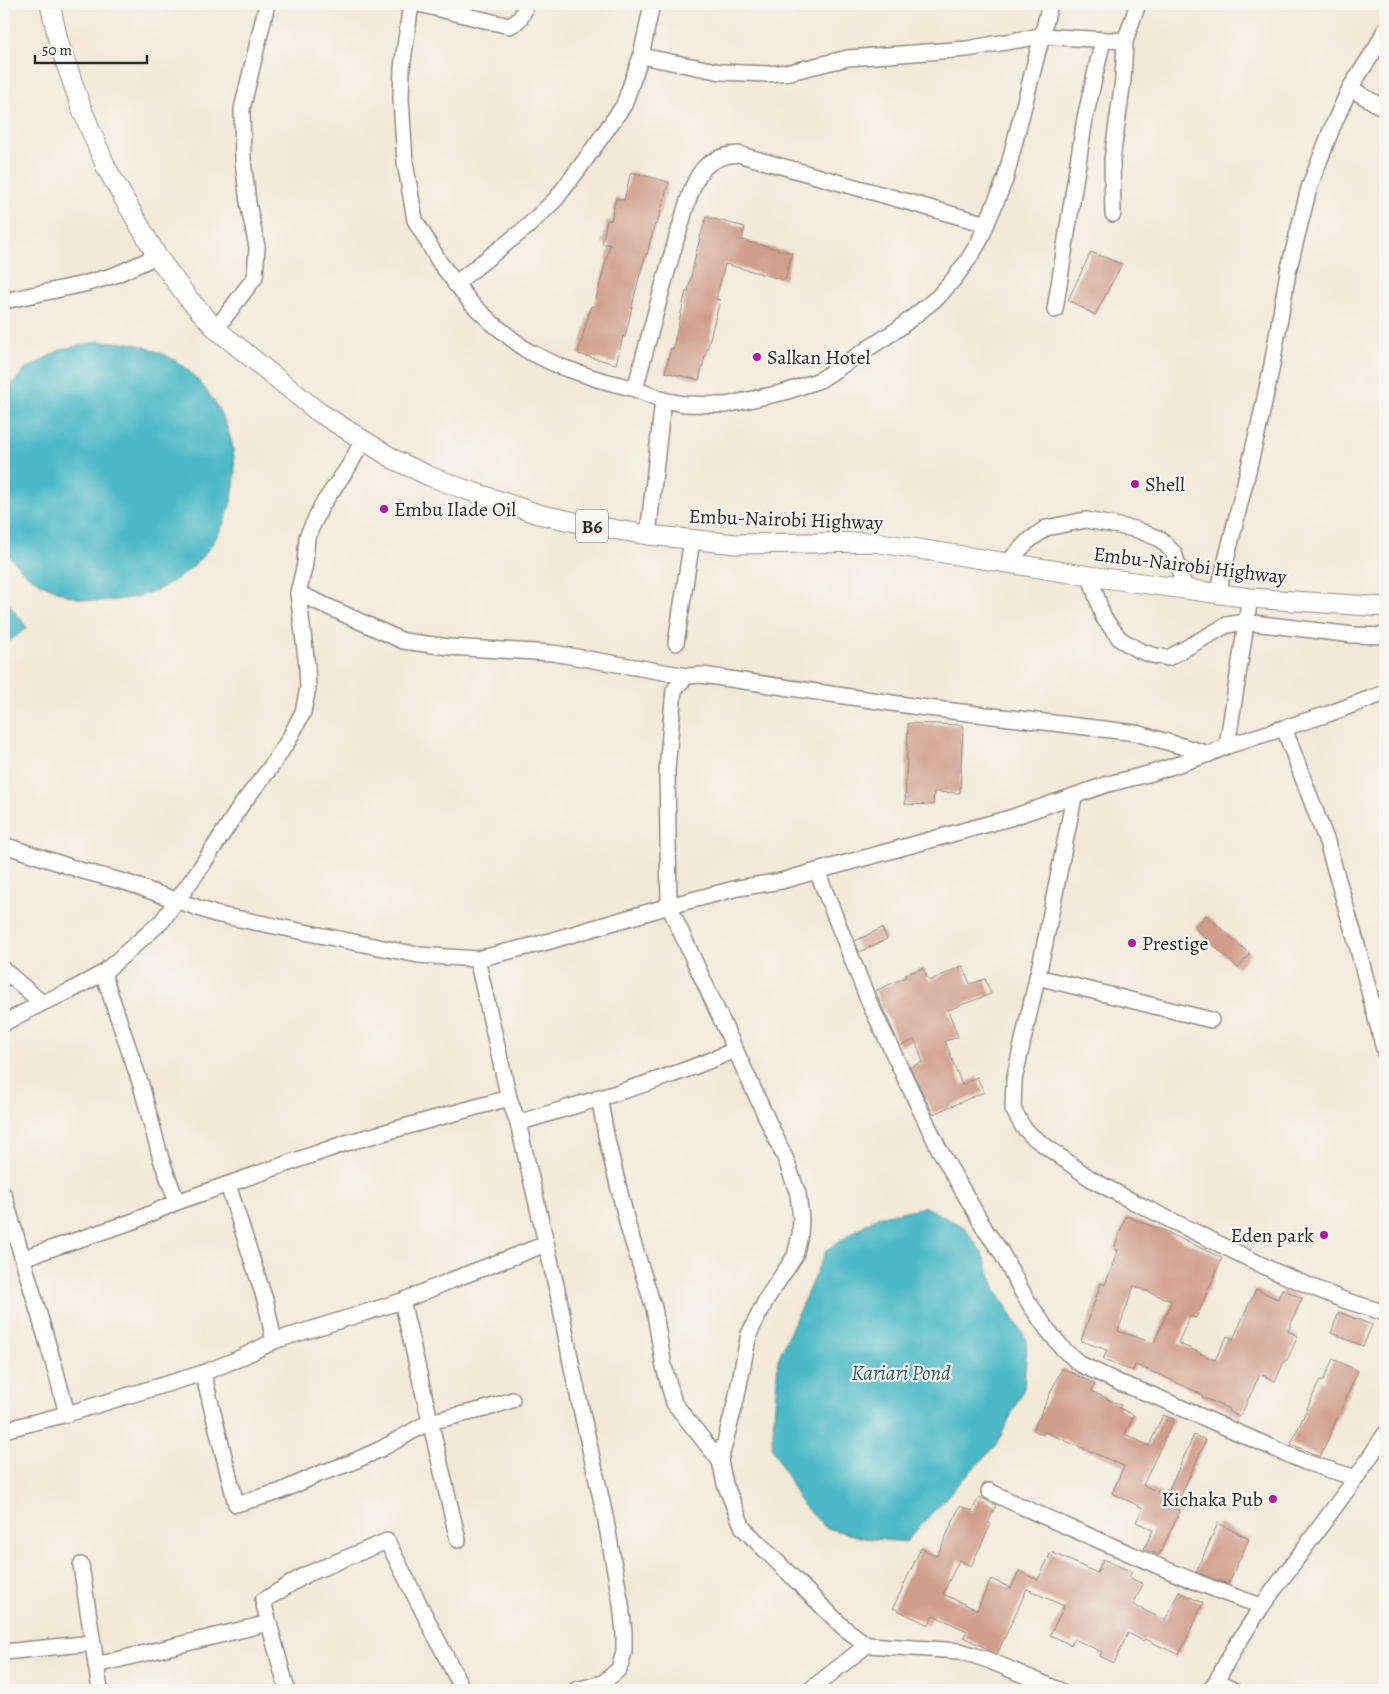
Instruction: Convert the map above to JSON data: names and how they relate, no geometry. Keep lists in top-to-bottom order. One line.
{"streets":{"main road":["Embu-Nairobi Highway","B6"]},"water":["Kariari Pond"],"places":["Salkan Hotel","Shell","Embu Ilade Oil","Prestige","Eden park","Kichaka Pub"],"scale_bar":"50 m"}
